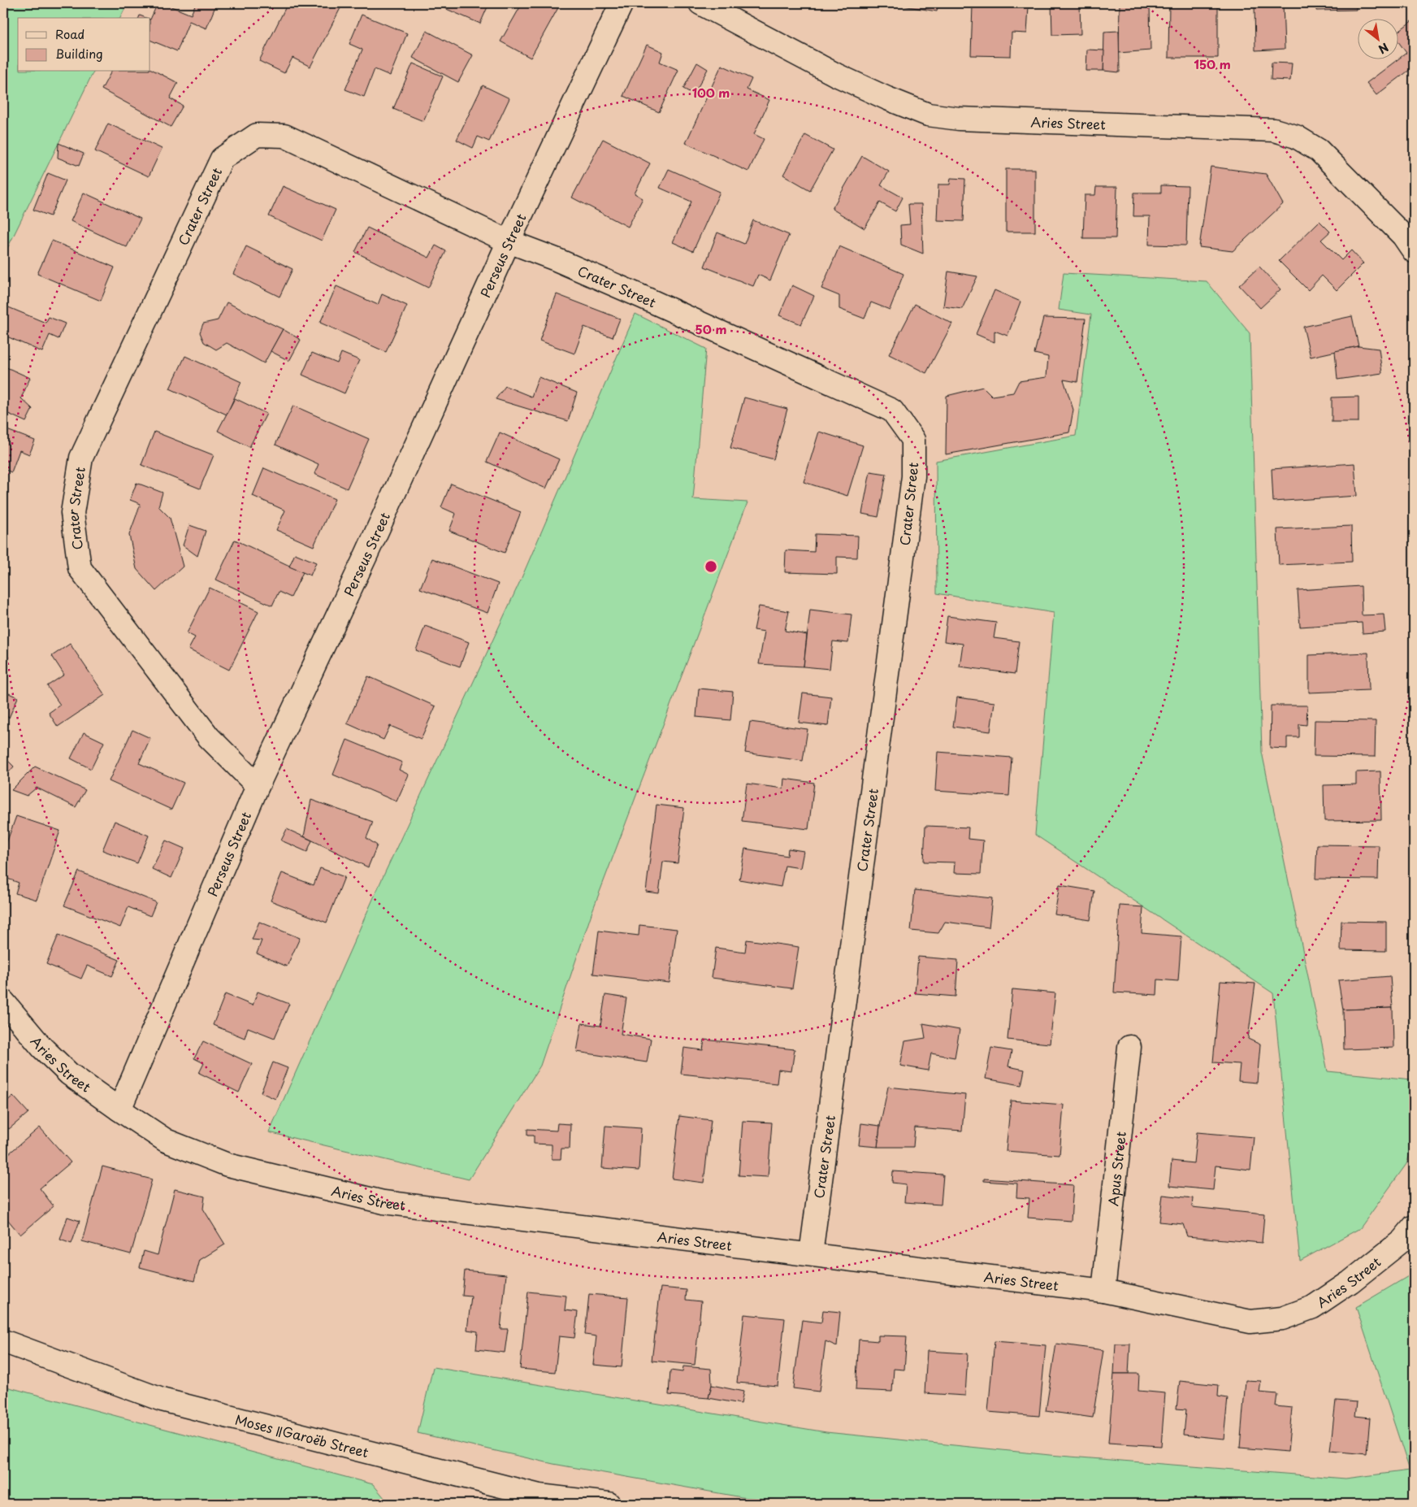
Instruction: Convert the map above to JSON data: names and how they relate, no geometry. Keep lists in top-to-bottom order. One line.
{"streets":{"street":["Aries Street","Crater Street","Perseus Street","Apus Street","Moses ǁGaroëb Street"]},"crossings":[["Aries Street","Crater Street"],["Aries Street","Perseus Street"],["Aries Street","Apus Street"],["Crater Street","Perseus Street"]],"legend":["Road","Building"],"north":"bottom right","rings":["150 m","100 m","50 m"]}
